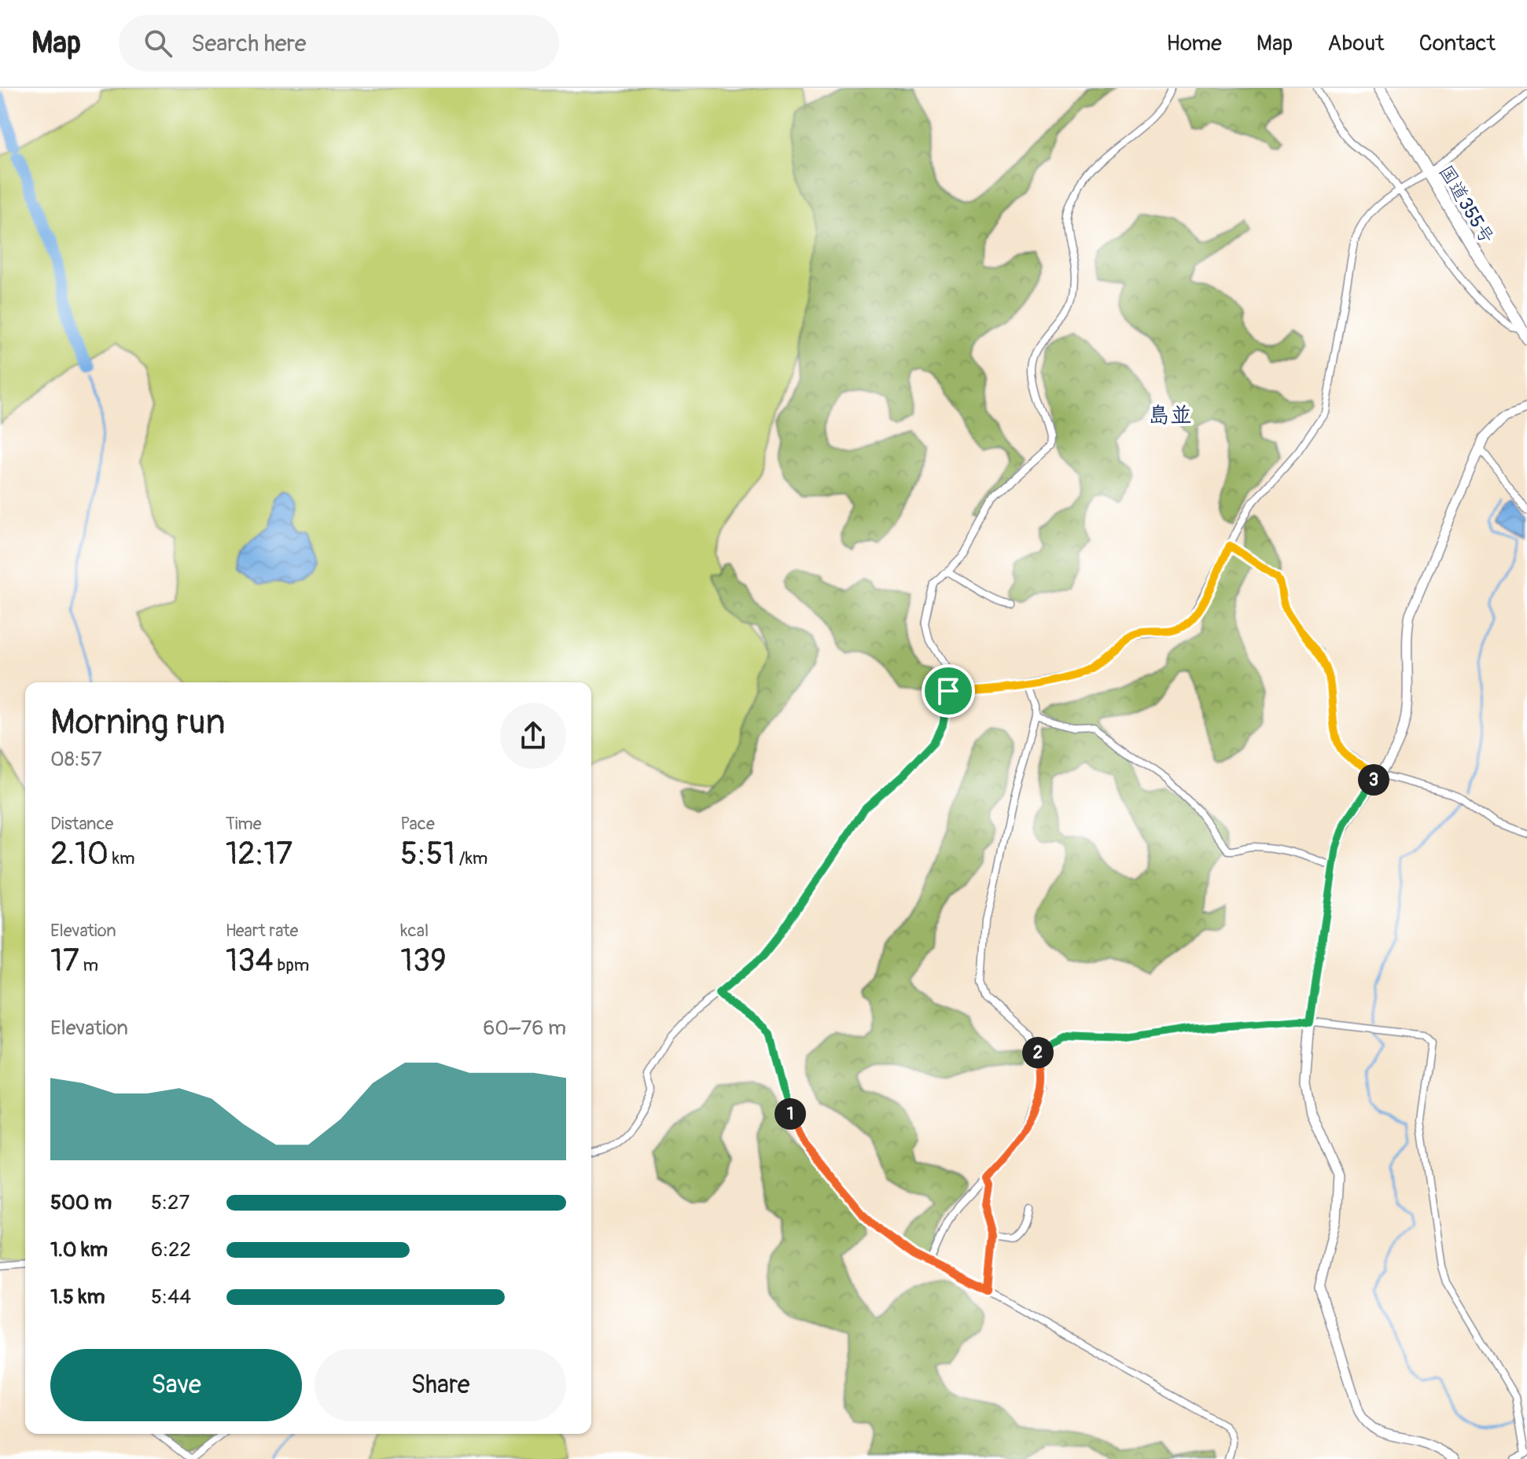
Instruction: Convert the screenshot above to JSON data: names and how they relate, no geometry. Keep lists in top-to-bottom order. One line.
{"streets":{"highway":["国道355号"]},"districts":["島並"],"page":{"header":"Map","search":"Search here","nav":["Home","Map","About","Contact"],"heading":["Morning run","08:57"],"pins":["3","2","1"],"stats":[["Distance","2.10 km"],["Time","12:17"],["Pace","5:51 /km"],["Elevation","17 m"],["Heart rate","134 bpm"],["kcal","139"]],"chart":["Elevation","60–76 m"],"list":[{"name":"500 m","note":"5:27"},{"name":"1.0 km","note":"6:22"},{"name":"1.5 km","note":"5:44"}],"buttons":["Save","Share"]}}
